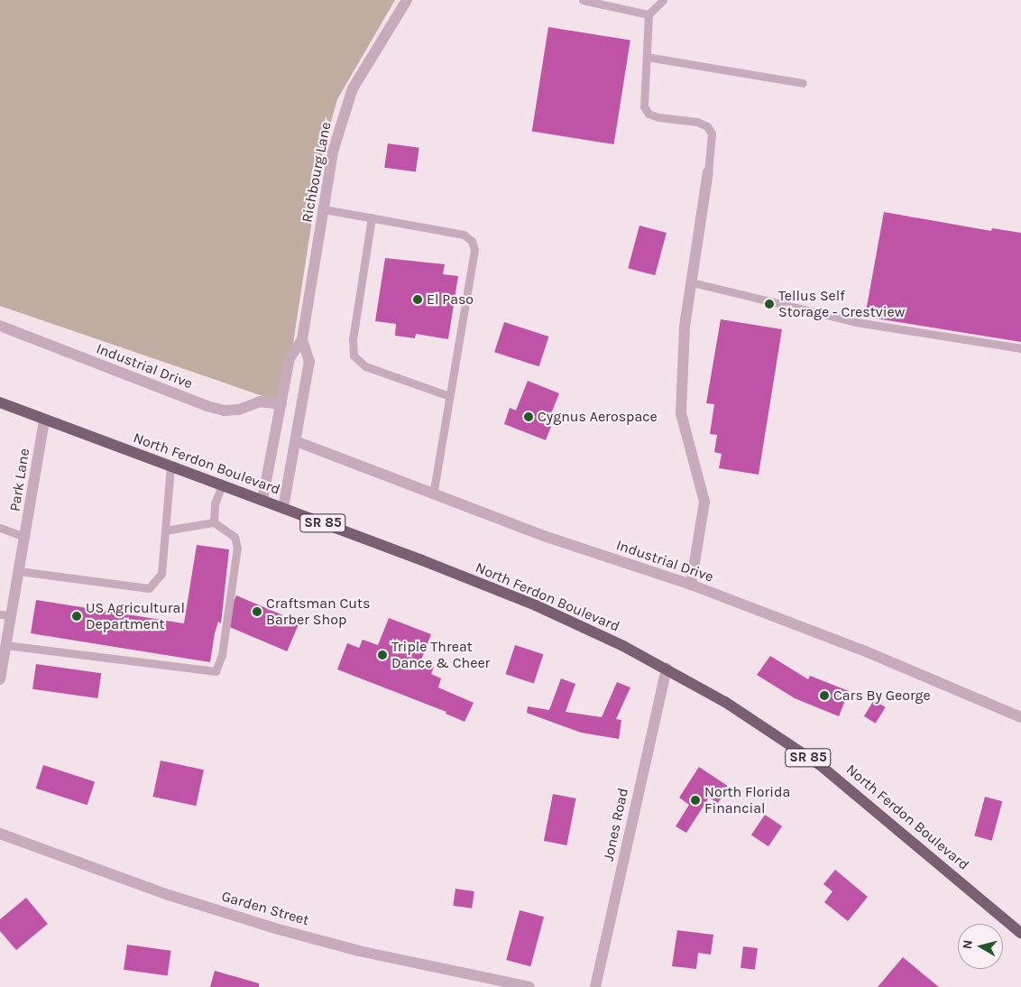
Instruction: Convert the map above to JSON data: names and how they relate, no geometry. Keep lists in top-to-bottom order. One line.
{"streets":{"main road":["North Ferdon Boulevard","SR 85"],"street":["Richbourg Lane","Industrial Drive","Park Lane","Jones Road","Garden Street"]},"crossings":[["Richbourg Lane","Industrial Drive"],["Richbourg Lane","North Ferdon Boulevard"],["North Ferdon Boulevard","Park Lane"],["North Ferdon Boulevard","Jones Road"]],"places":["El Paso","Tellus Self Storage - Crestview","Cygnus Aerospace","Craftsman Cuts Barber Shop","US Agricultural Department","Triple Threat Dance & Cheer","Cars By George","North Florida Financial"],"north":"left"}
